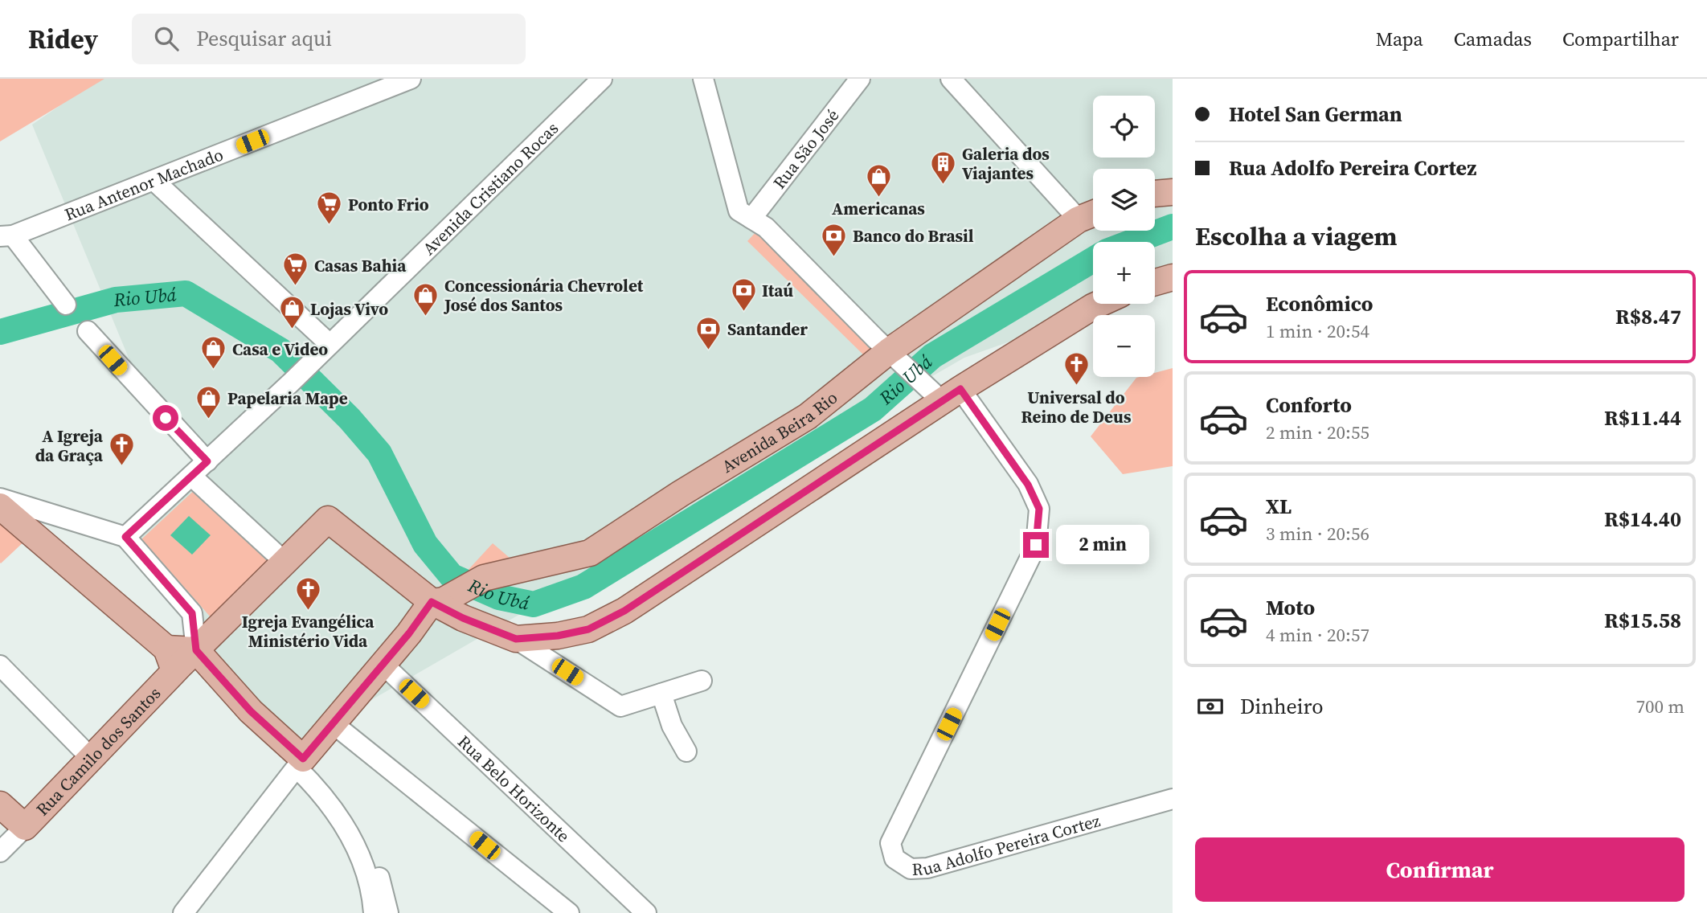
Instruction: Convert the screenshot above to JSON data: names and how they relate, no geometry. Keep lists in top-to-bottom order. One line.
{"streets":{"main road":["Avenida Beira Rio","Rua Camilo dos Santos"],"street":["Rua São José","Rua Antenor Machado","Avenida Cristiano Rocas","Rua Belo Horizonte","Rua Adolfo Pereira Cortez"]},"crossings":[["Rua São José","Rua Adolfo Pereira Cortez"],["Avenida Beira Rio","Rua Camilo dos Santos"],["Avenida Beira Rio","Rua Adolfo Pereira Cortez"]],"water":["Rio Ubá"],"places":{"building":["Galeria dos Viajantes"],"shop":["Americanas","Concessionária Chevrolet José dos Santos","Lojas Vivo","Casa e Video","Papelaria Mape"],"supermarket":["Ponto Frio","Casas Bahia"],"bank":["Banco do Brasil","Itaú","Santander"],"church":["Universal do Reino de Deus","A Igreja da Graça","Igreja Evangélica Ministério Vida"]},"page":{"header":"Ridey","search":"Pesquisar aqui","nav":["Mapa","Camadas","Compartilhar"],"banner":["Hotel San German","Rua Adolfo Pereira Cortez"],"map_buttons":["+","−"],"heading":"Escolha a viagem","list":[{"name":"Econômico","note":"1 min · 20:54","value":"R$8.47"},{"name":"Conforto","note":"2 min · 20:55","value":"R$11.44"},{"name":"XL","note":"3 min · 20:56","value":"R$14.40"},{"name":"Moto","note":"4 min · 20:57","value":"R$15.58"}],"bubble":"2 min","pay":["Dinheiro","700 m"],"buttons":"Confirmar"}}
